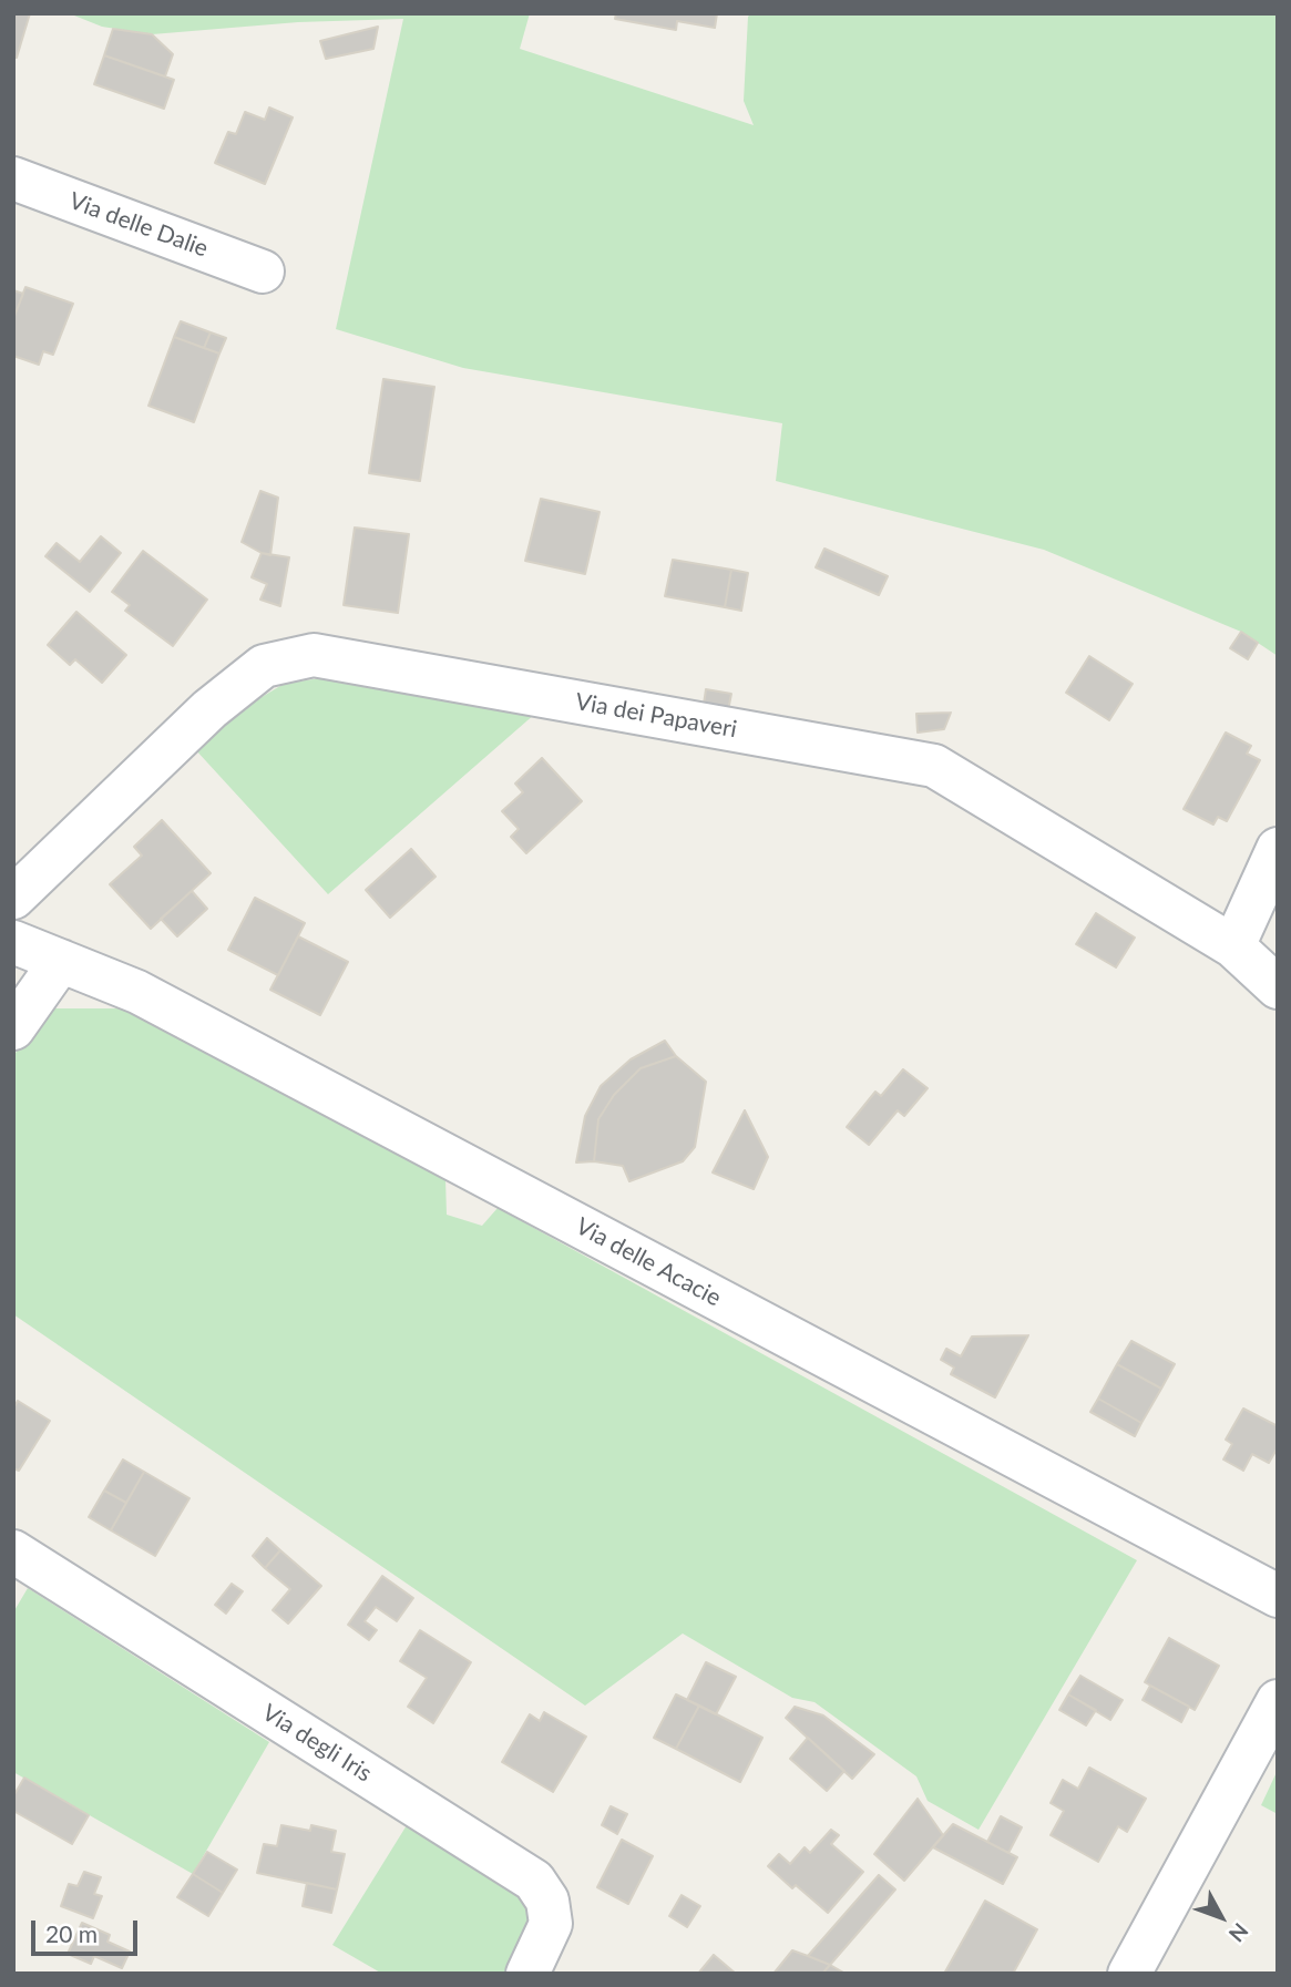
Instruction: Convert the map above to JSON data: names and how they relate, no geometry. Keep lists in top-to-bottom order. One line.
{"streets":{"street":["Via delle Dalie","Via dei Papaveri","Via delle Acacie","Via degli Iris"]},"scale_bar":"20 m","north":"bottom right"}
